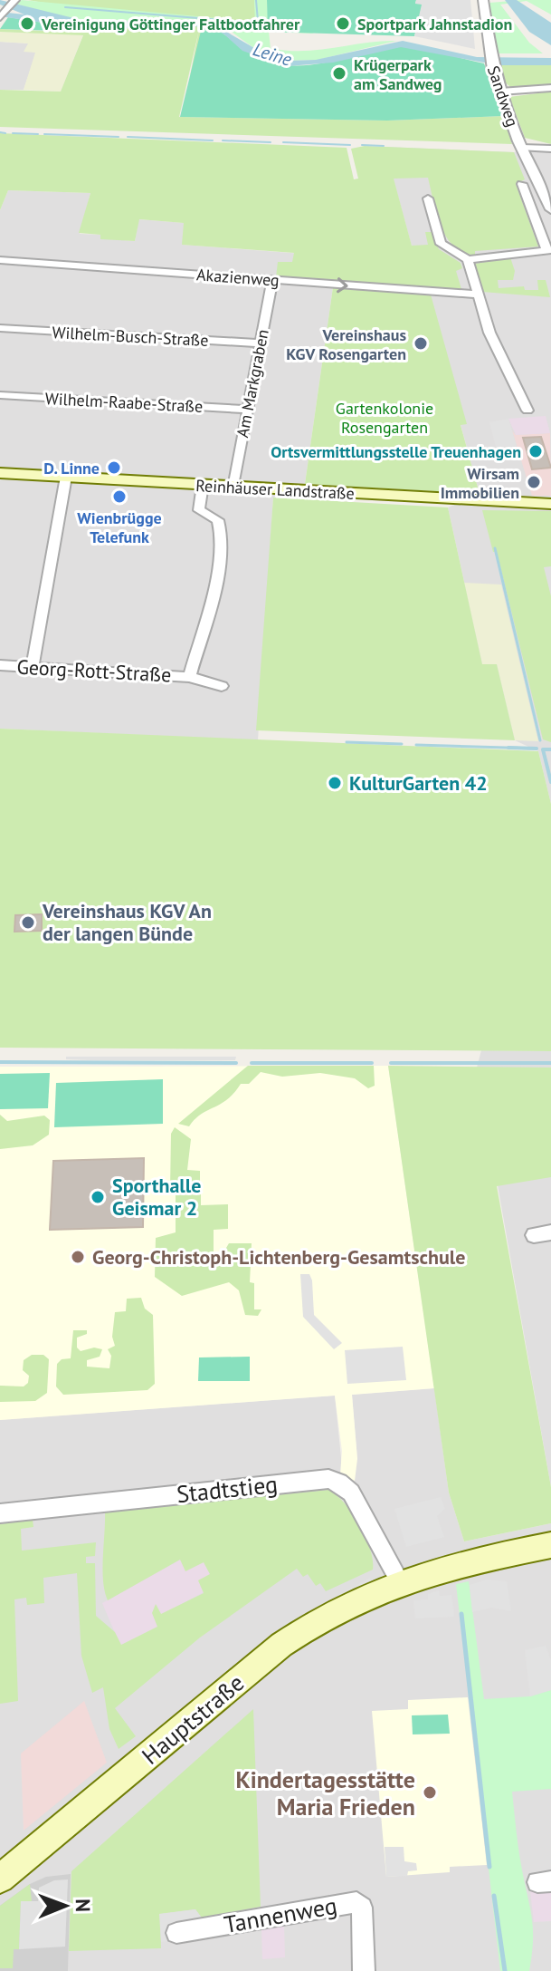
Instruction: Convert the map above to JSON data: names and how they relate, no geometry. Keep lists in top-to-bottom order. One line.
{"streets":{"main road":["Reinhäuser Landstraße","Hauptstraße"],"street":["Sandweg","Akazienweg","Wilhelm-Busch-Straße","Am Markgraben","Wilhelm-Raabe-Straße","Georg-Rott-Straße","Stadtstieg","Tannenweg"]},"crossings":[["Akazienweg","Am Markgraben"],["Wilhelm-Busch-Straße","Am Markgraben"],["Am Markgraben","Wilhelm-Raabe-Straße"],["Am Markgraben","Reinhäuser Landstraße"],["Stadtstieg","Hauptstraße"]],"one_way":["Akazienweg"],"water":["Leine"],"parks":["Gartenkolonie Rosengarten"],"places":["Vereinigung Göttinger Faltbootfahrer","Sportpark Jahnstadion","Krügerpark am Sandweg","Vereinshaus KGV Rosengarten","Ortsvermittlungsstelle Treuenhagen","D. Linne","Wirsam Immobilien","Wienbrügge Telefunk","KulturGarten 42","Vereinshaus KGV An der langen Bünde","Sporthalle Geismar 2","Georg-Christoph-Lichtenberg-Gesamtschule","Kindertagesstätte Maria Frieden"],"north":"right"}
